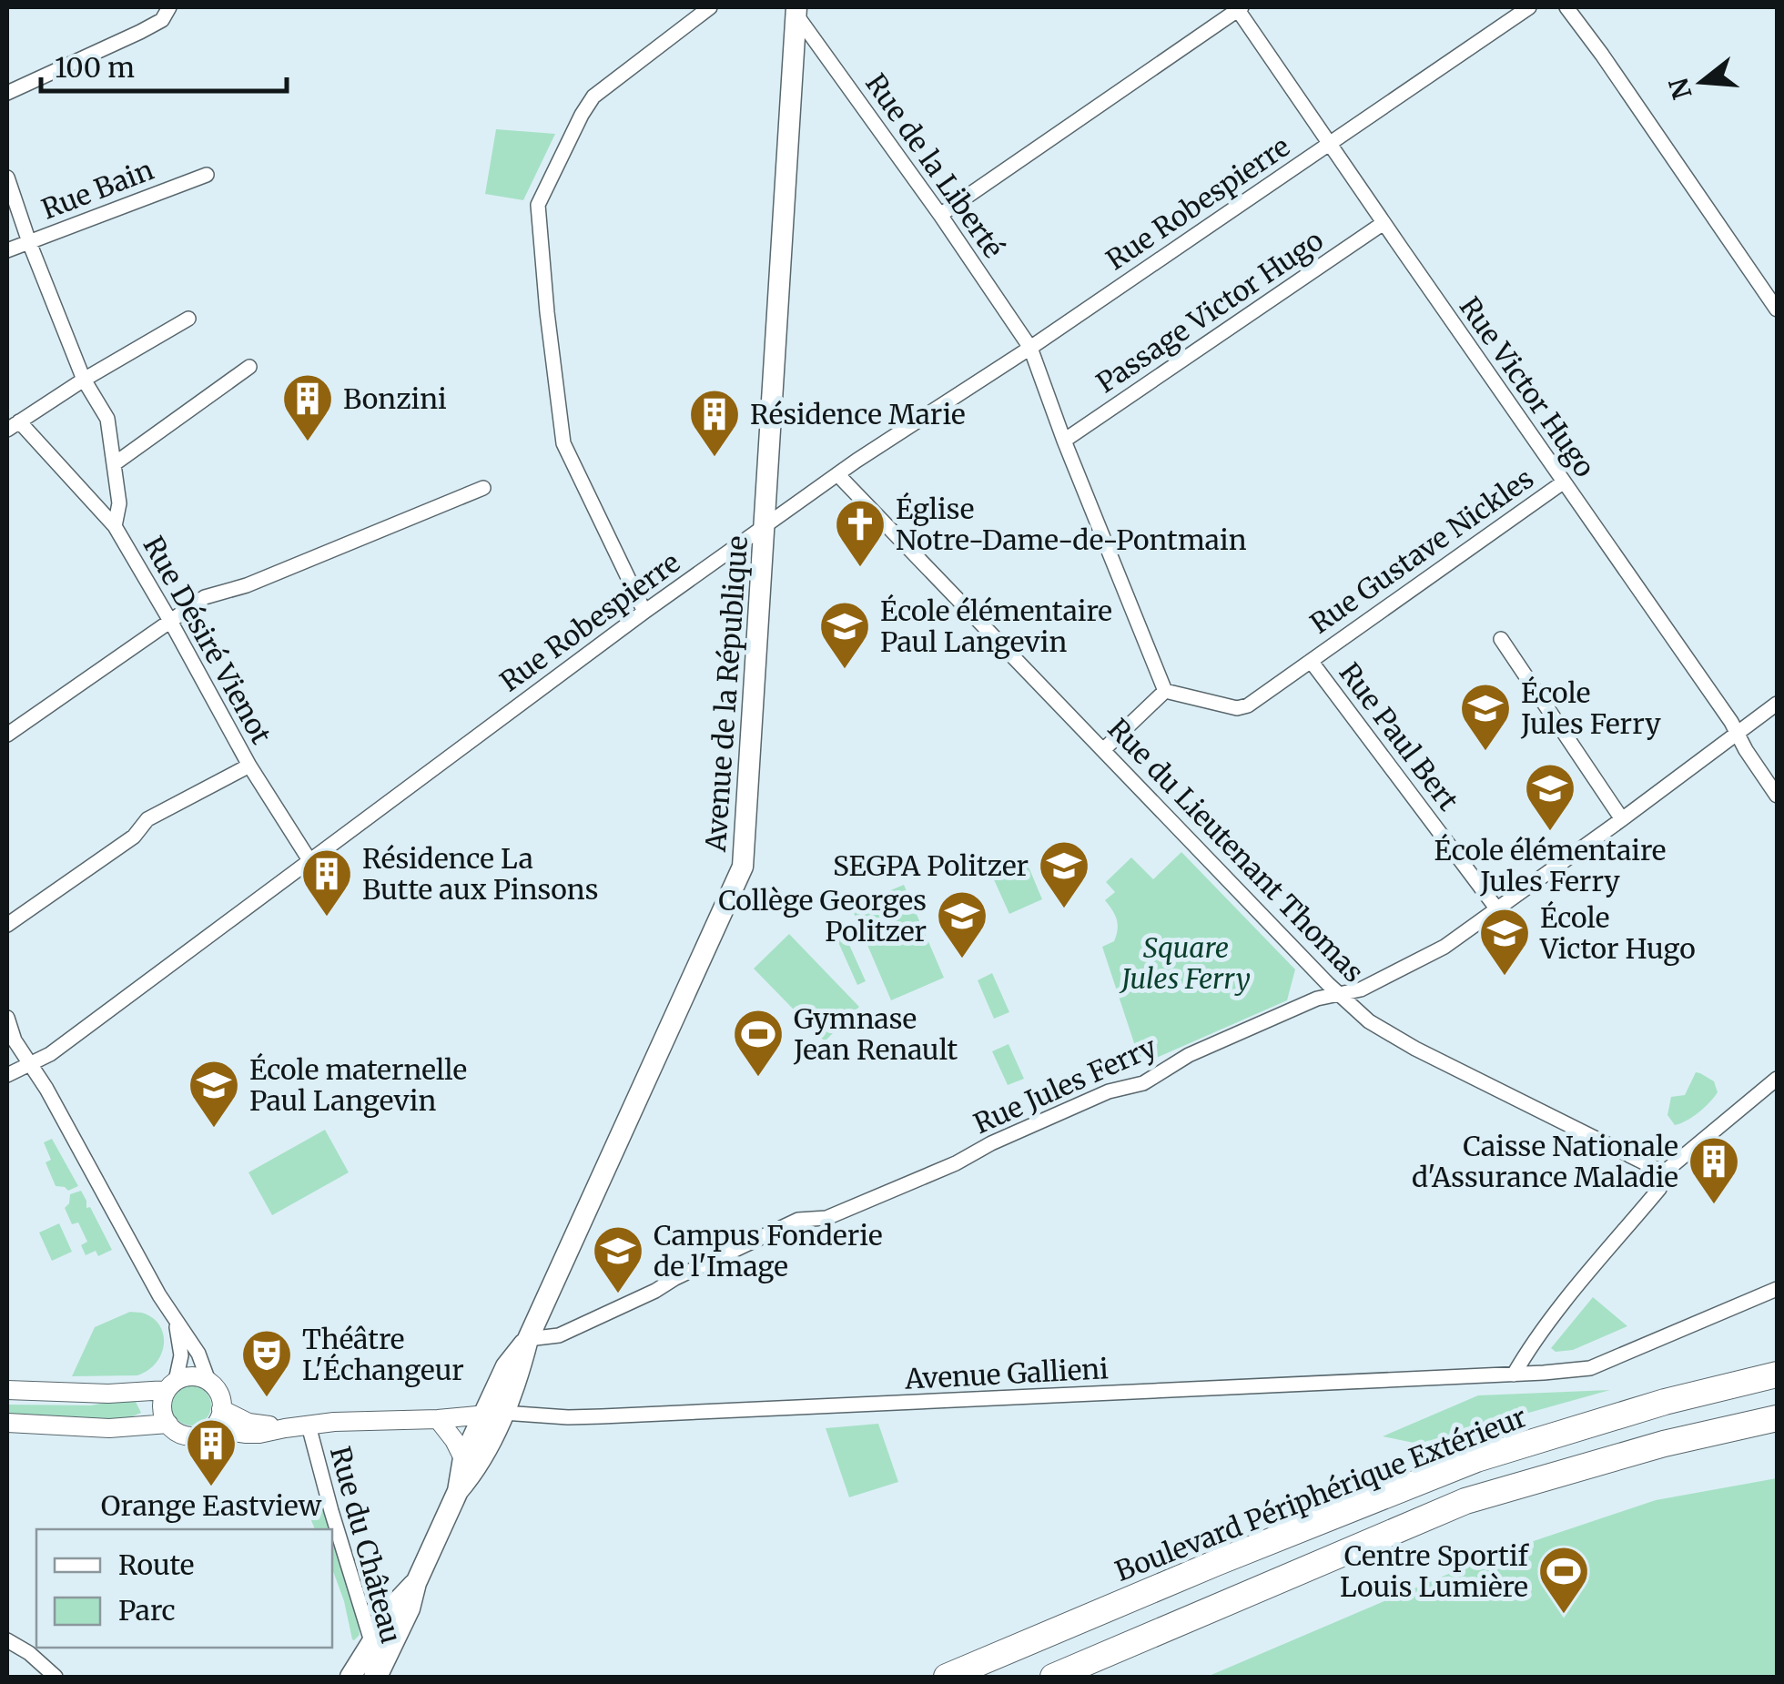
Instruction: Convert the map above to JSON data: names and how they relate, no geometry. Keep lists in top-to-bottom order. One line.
{"streets":{"highway":["Boulevard Périphérique Extérieur"],"main road":["Avenue de la République"],"street":["Rue de la Liberté","Rue Bain","Rue Robespierre","Passage Victor Hugo","Rue Victor Hugo","Rue Gustave Nickles","Rue Désiré Vienot","Rue Paul Bert","Rue du Lieutenant Thomas","Rue Jules Ferry","Avenue Gallieni","Rue du Château"]},"crossings":[["Rue de la Liberté","Rue Robespierre"],["Rue de la Liberté","Passage Victor Hugo"],["Rue de la Liberté","Avenue de la République"],["Rue de la Liberté","Rue Paul Bert"],["Rue Bain","Rue Désiré Vienot"],["Rue Robespierre","Rue Victor Hugo"],["Rue Robespierre","Rue Désiré Vienot"],["Rue Robespierre","Avenue de la République"],["Rue Robespierre","Rue du Lieutenant Thomas"],["Passage Victor Hugo","Rue Victor Hugo"],["Rue Victor Hugo","Rue Gustave Nickles"],["Rue Victor Hugo","Rue Jules Ferry"],["Rue Gustave Nickles","Rue Paul Bert"],["Avenue de la République","Rue Jules Ferry"],["Avenue de la République","Avenue Gallieni"],["Avenue de la République","Rue du Château"],["Rue Paul Bert","Rue Jules Ferry"],["Rue du Lieutenant Thomas","Rue Jules Ferry"]],"parks":["Square Jules Ferry"],"places":{"building":["Bonzini","Résidence Marie","Résidence La Butte aux Pinsons","Caisse Nationale d'Assurance Maladie","Orange Eastview"],"church":["Église Notre-Dame-de-Pontmain"],"school or university":["École élémentaire Paul Langevin","École Jules Ferry","École élémentaire Jules Ferry","SEGPA Politzer","Collège Georges Politzer","École Victor Hugo","École maternelle Paul Langevin","Campus Fonderie de l'Image"],"sports":["Gymnase Jean Renault","Centre Sportif Louis Lumière"],"theatre":["Théâtre L'Échangeur"]},"legend":["Route","Parc"],"scale_bar":"100 m","north":"left"}
